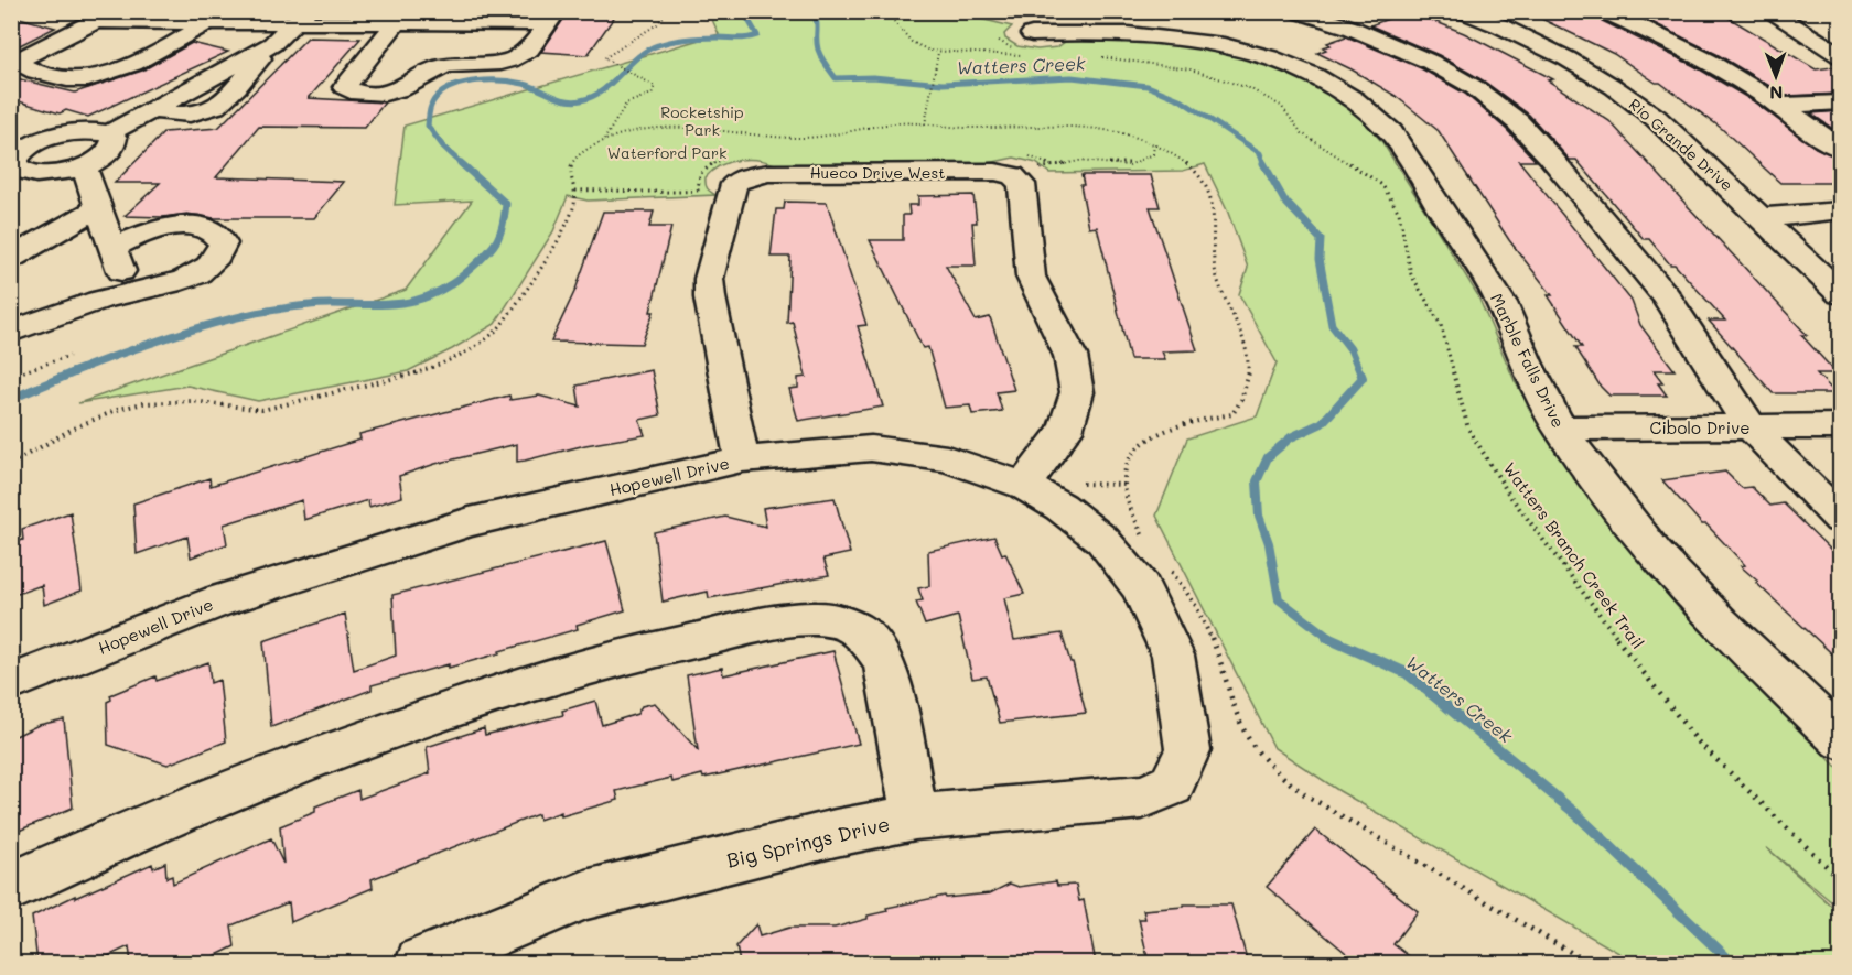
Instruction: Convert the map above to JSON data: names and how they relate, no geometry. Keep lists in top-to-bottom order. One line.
{"streets":{"street":["Rio Grande Drive","Hueco Drive West","Marble Falls Drive","Cibolo Drive","Hopewell Drive","Big Springs Drive"],"path":["Watters Branch Creek Trail"]},"crossings":[["Marble Falls Drive","Cibolo Drive"],["Hopewell Drive","Big Springs Drive"]],"water":["Watters Creek"],"parks":["Rocketship Park","Waterford Park"],"north":"bottom"}
